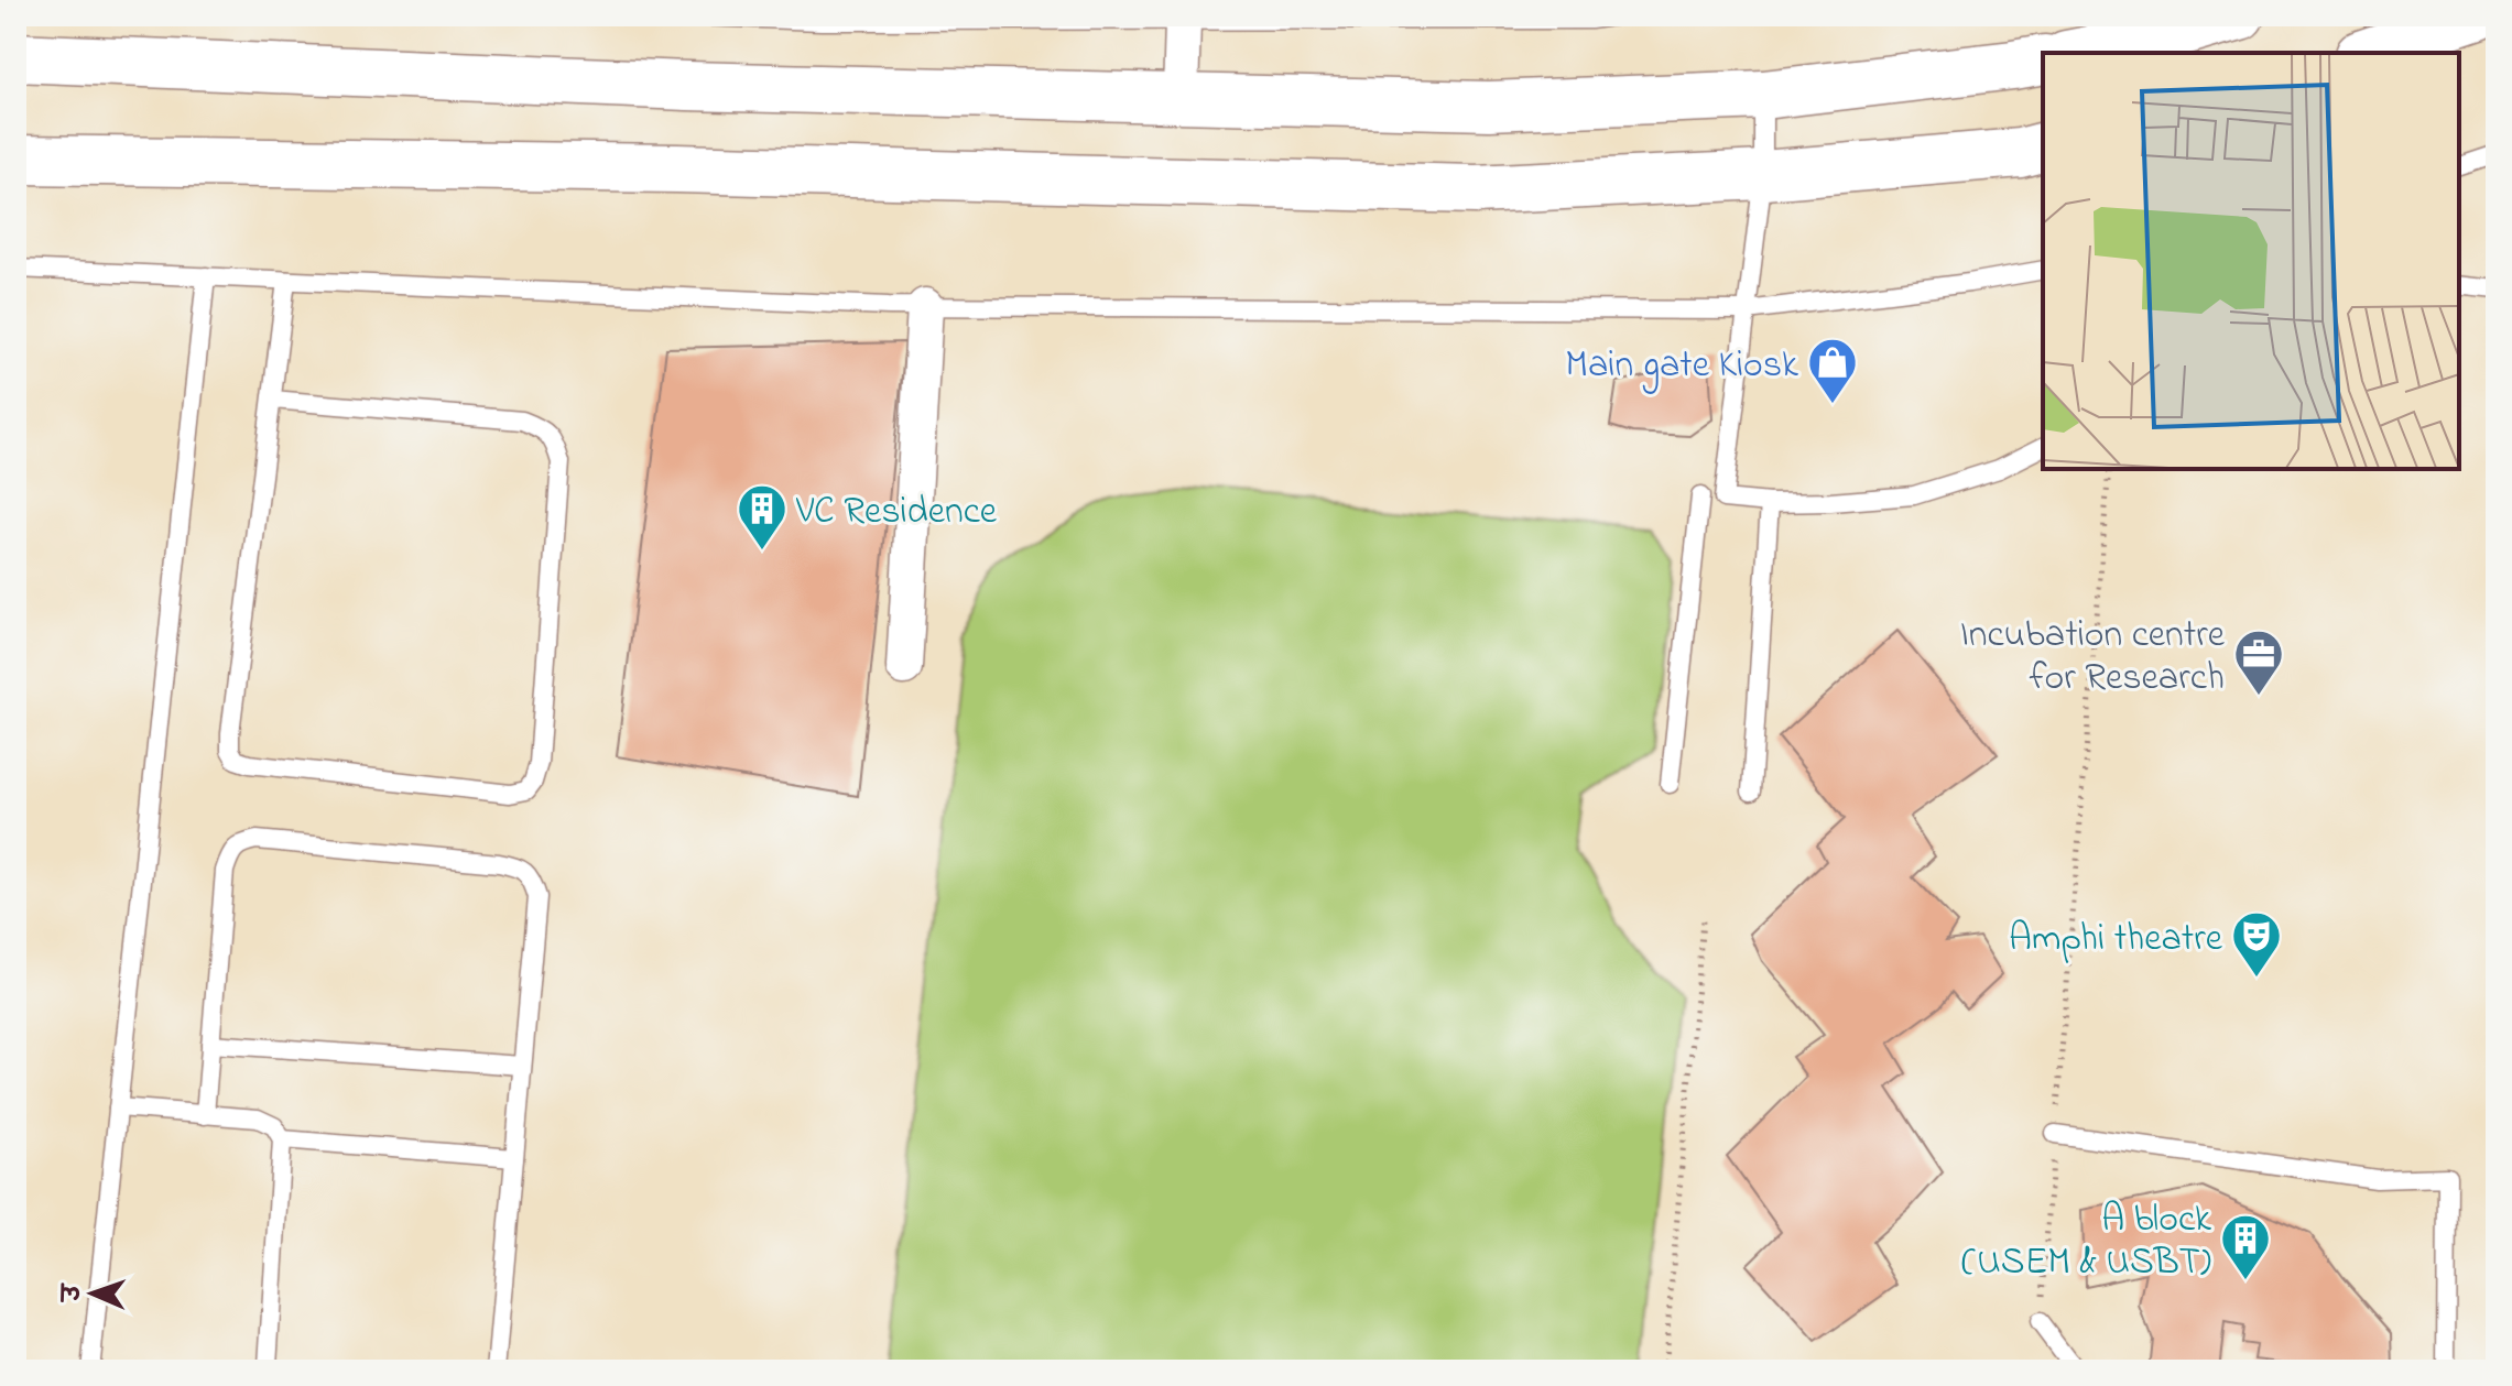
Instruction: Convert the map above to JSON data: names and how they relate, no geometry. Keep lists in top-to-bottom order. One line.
{"places":{"shop":["Main gate Kiosk"],"building":["VC Residence","A block (USEM & USBT)"],"office":["Incubation centre for Research"],"theatre":["Amphi theatre"]},"north":"left"}
